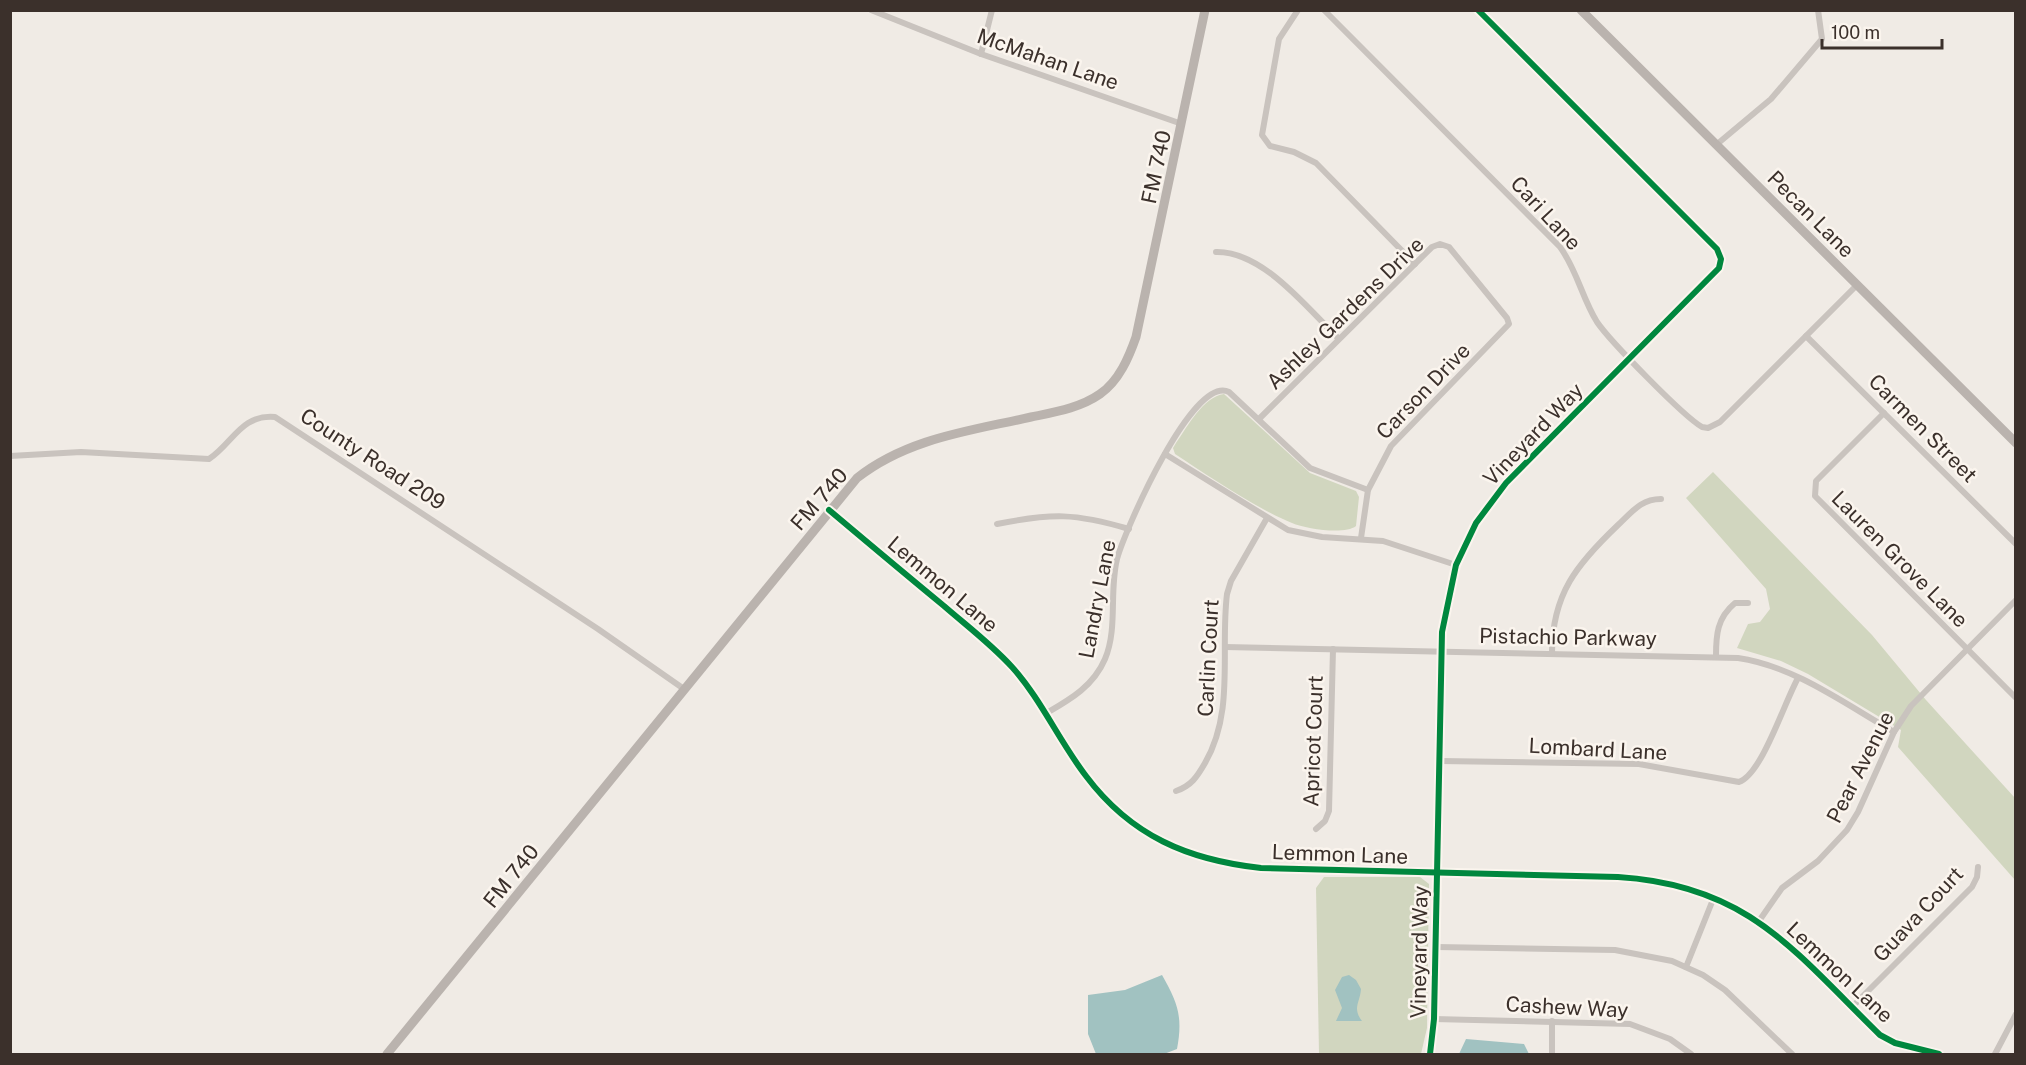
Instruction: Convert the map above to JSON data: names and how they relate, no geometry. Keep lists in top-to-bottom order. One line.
{"streets":{"main road":["FM 740","Pecan Lane"],"street":["McMahan Lane","Cari Lane","Ashley Gardens Drive","Carson Drive","Carmen Street","Vineyard Way","County Road 209","Lauren Grove Lane","Lemmon Lane","Landry Lane","Pistachio Parkway","Carlin Court","Apricot Court","Lombard Lane","Pear Avenue","Guava Court","Cashew Way"]},"crossings":[["McMahan Lane","FM 740"],["FM 740","County Road 209"],["FM 740","Lemmon Lane"],["Cari Lane","Pecan Lane"],["Cari Lane","Carmen Street"],["Cari Lane","Vineyard Way"],["Ashley Gardens Drive","Carson Drive"],["Ashley Gardens Drive","Landry Lane"],["Carson Drive","Landry Lane"],["Carmen Street","Lauren Grove Lane"],["Vineyard Way","Lemmon Lane"],["Vineyard Way","Pistachio Parkway"],["Vineyard Way","Lombard Lane"],["Vineyard Way","Cashew Way"],["Lauren Grove Lane","Pear Avenue"],["Lemmon Lane","Landry Lane"],["Lemmon Lane","Pear Avenue"],["Lemmon Lane","Guava Court"],["Pistachio Parkway","Carlin Court"],["Pistachio Parkway","Apricot Court"],["Pistachio Parkway","Lombard Lane"],["Pistachio Parkway","Pear Avenue"]],"scale_bar":"100 m"}
